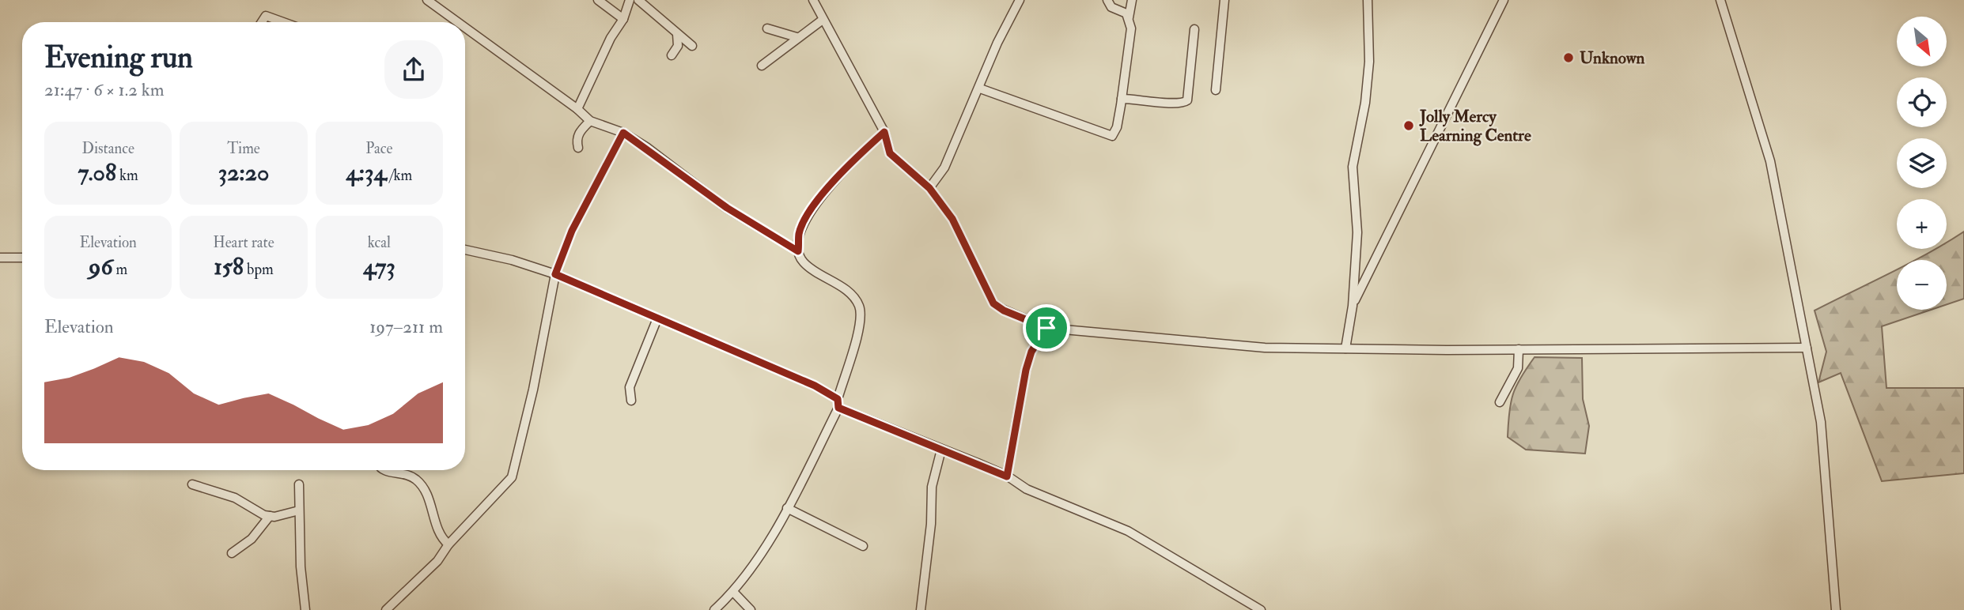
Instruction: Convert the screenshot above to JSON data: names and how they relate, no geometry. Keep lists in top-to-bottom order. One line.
{"places":["Unknown","Jolly Mercy Learning Centre"],"north":"bottom right","page":{"map_buttons":["+","−"],"heading":["Evening run","21:47 · 6 × 1.2 km"],"stats":[["Distance","7.08 km"],["Time","32:20"],["Pace","4:34 /km"],["Elevation","96 m"],["Heart rate","158 bpm"],["kcal","473"]],"chart":["Elevation","197–211 m"]}}
